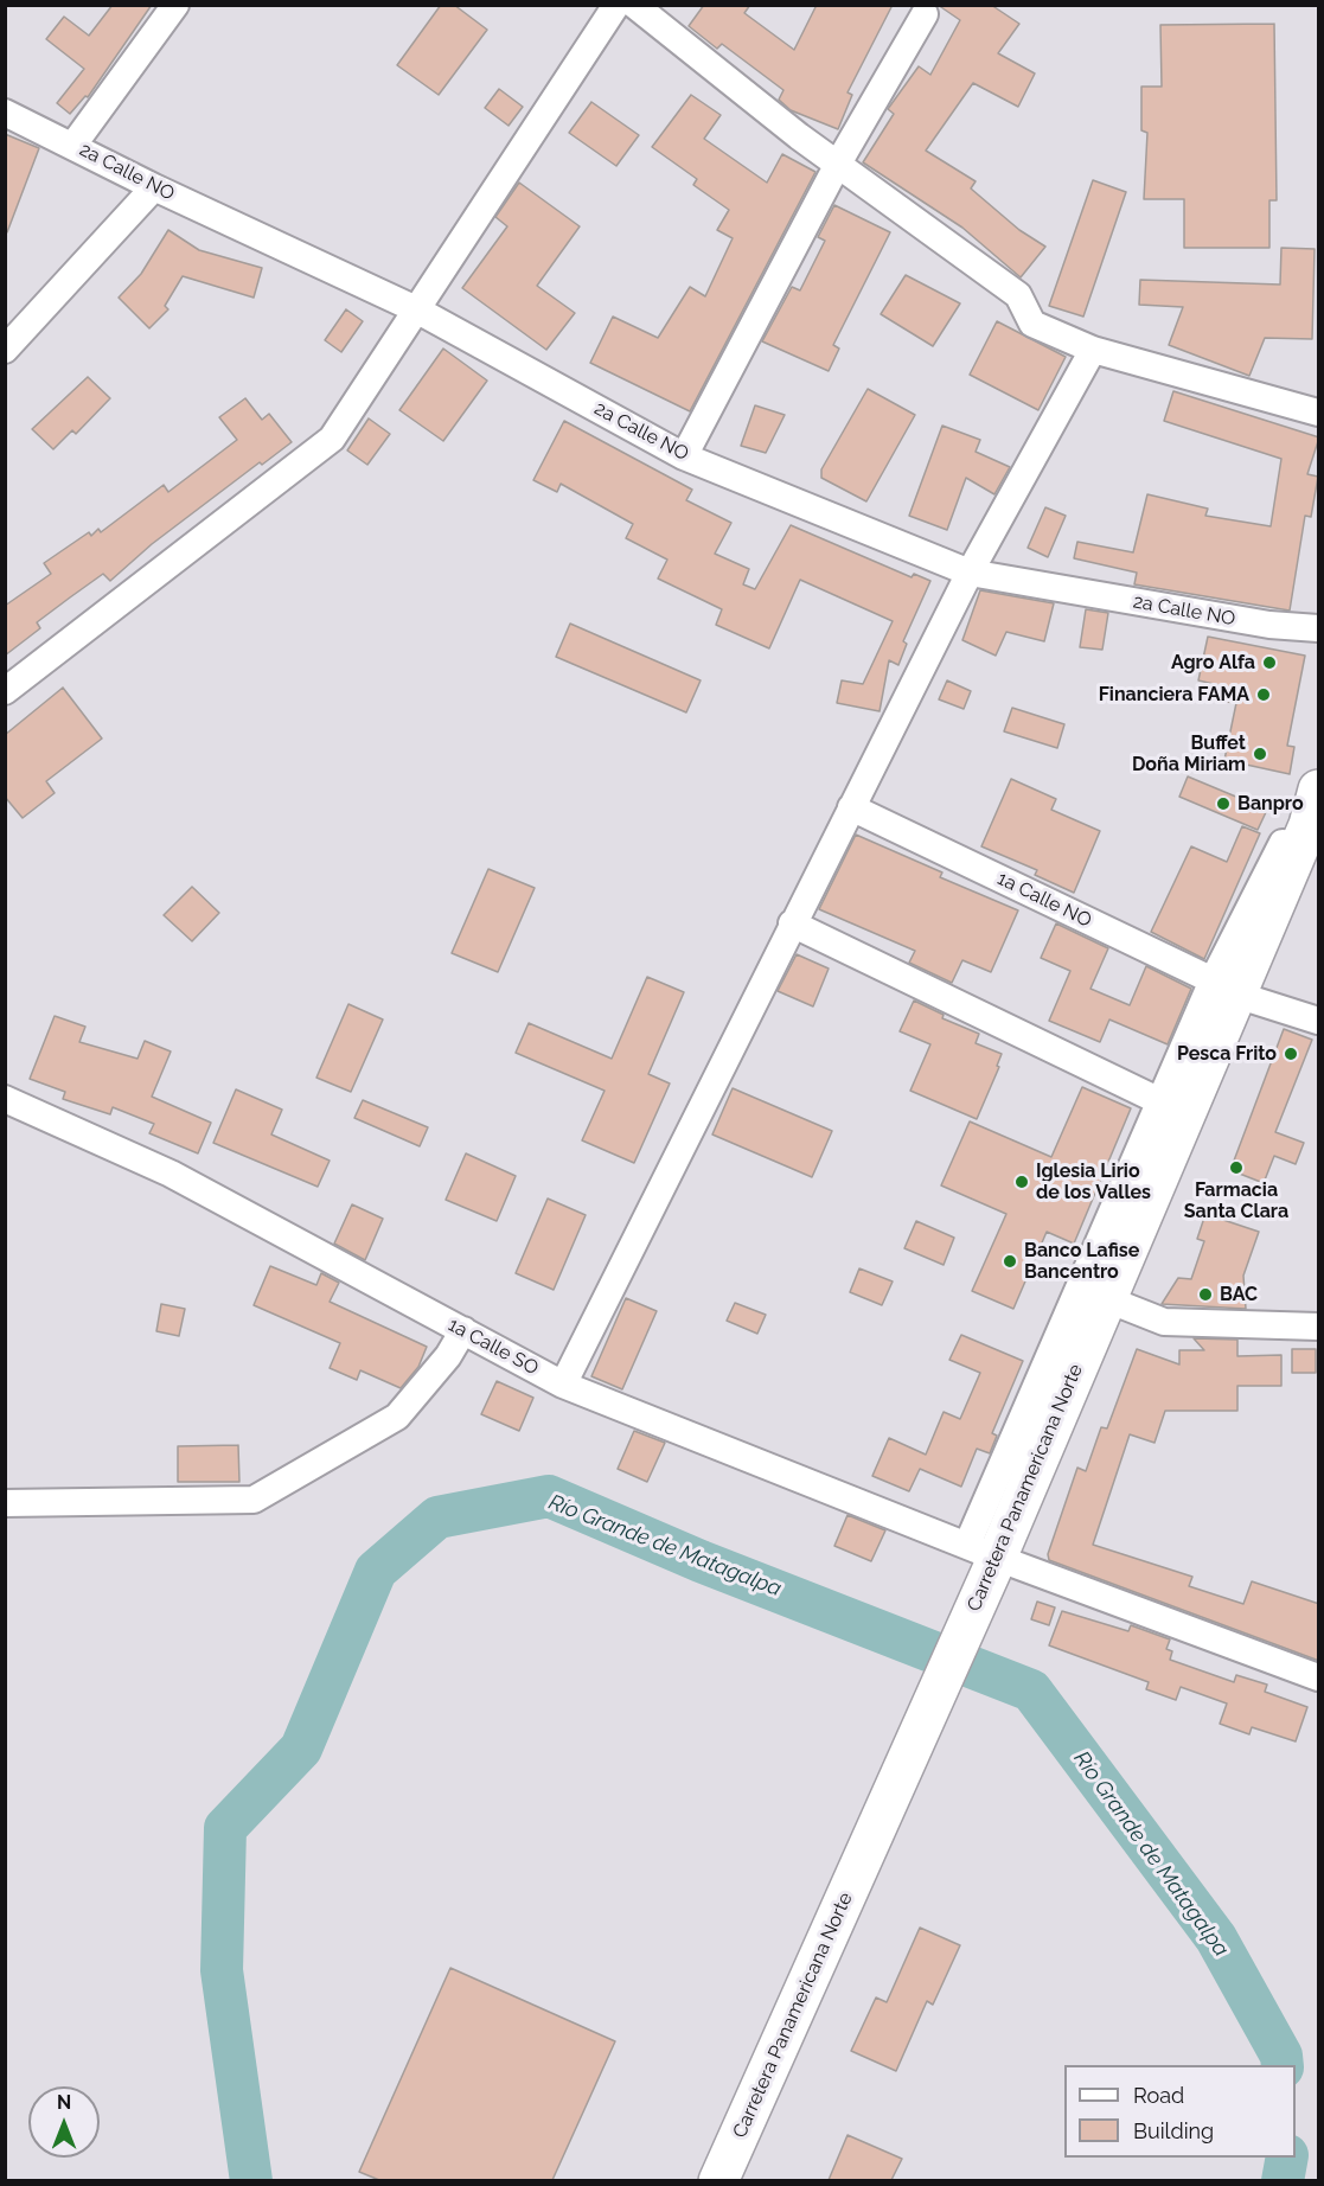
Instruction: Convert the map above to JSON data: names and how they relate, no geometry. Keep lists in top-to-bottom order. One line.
{"streets":{"highway":["Carretera Panamericana Norte"],"street":["2a Calle NO","1a Calle NO","1a Calle SO"]},"crossings":[["1a Calle NO","Carretera Panamericana Norte"],["1a Calle SO","Carretera Panamericana Norte"]],"water":["Río Grande de Matagalpa"],"places":["Agro Alfa","Financiera FAMA","Buffet Doña Miriam","Banpro","Pesca Frito","Farmacia Santa Clara","Iglesia Lirio de los Valles","Banco Lafise Bancentro","BAC"],"legend":["Road","Building"],"north":"top"}
